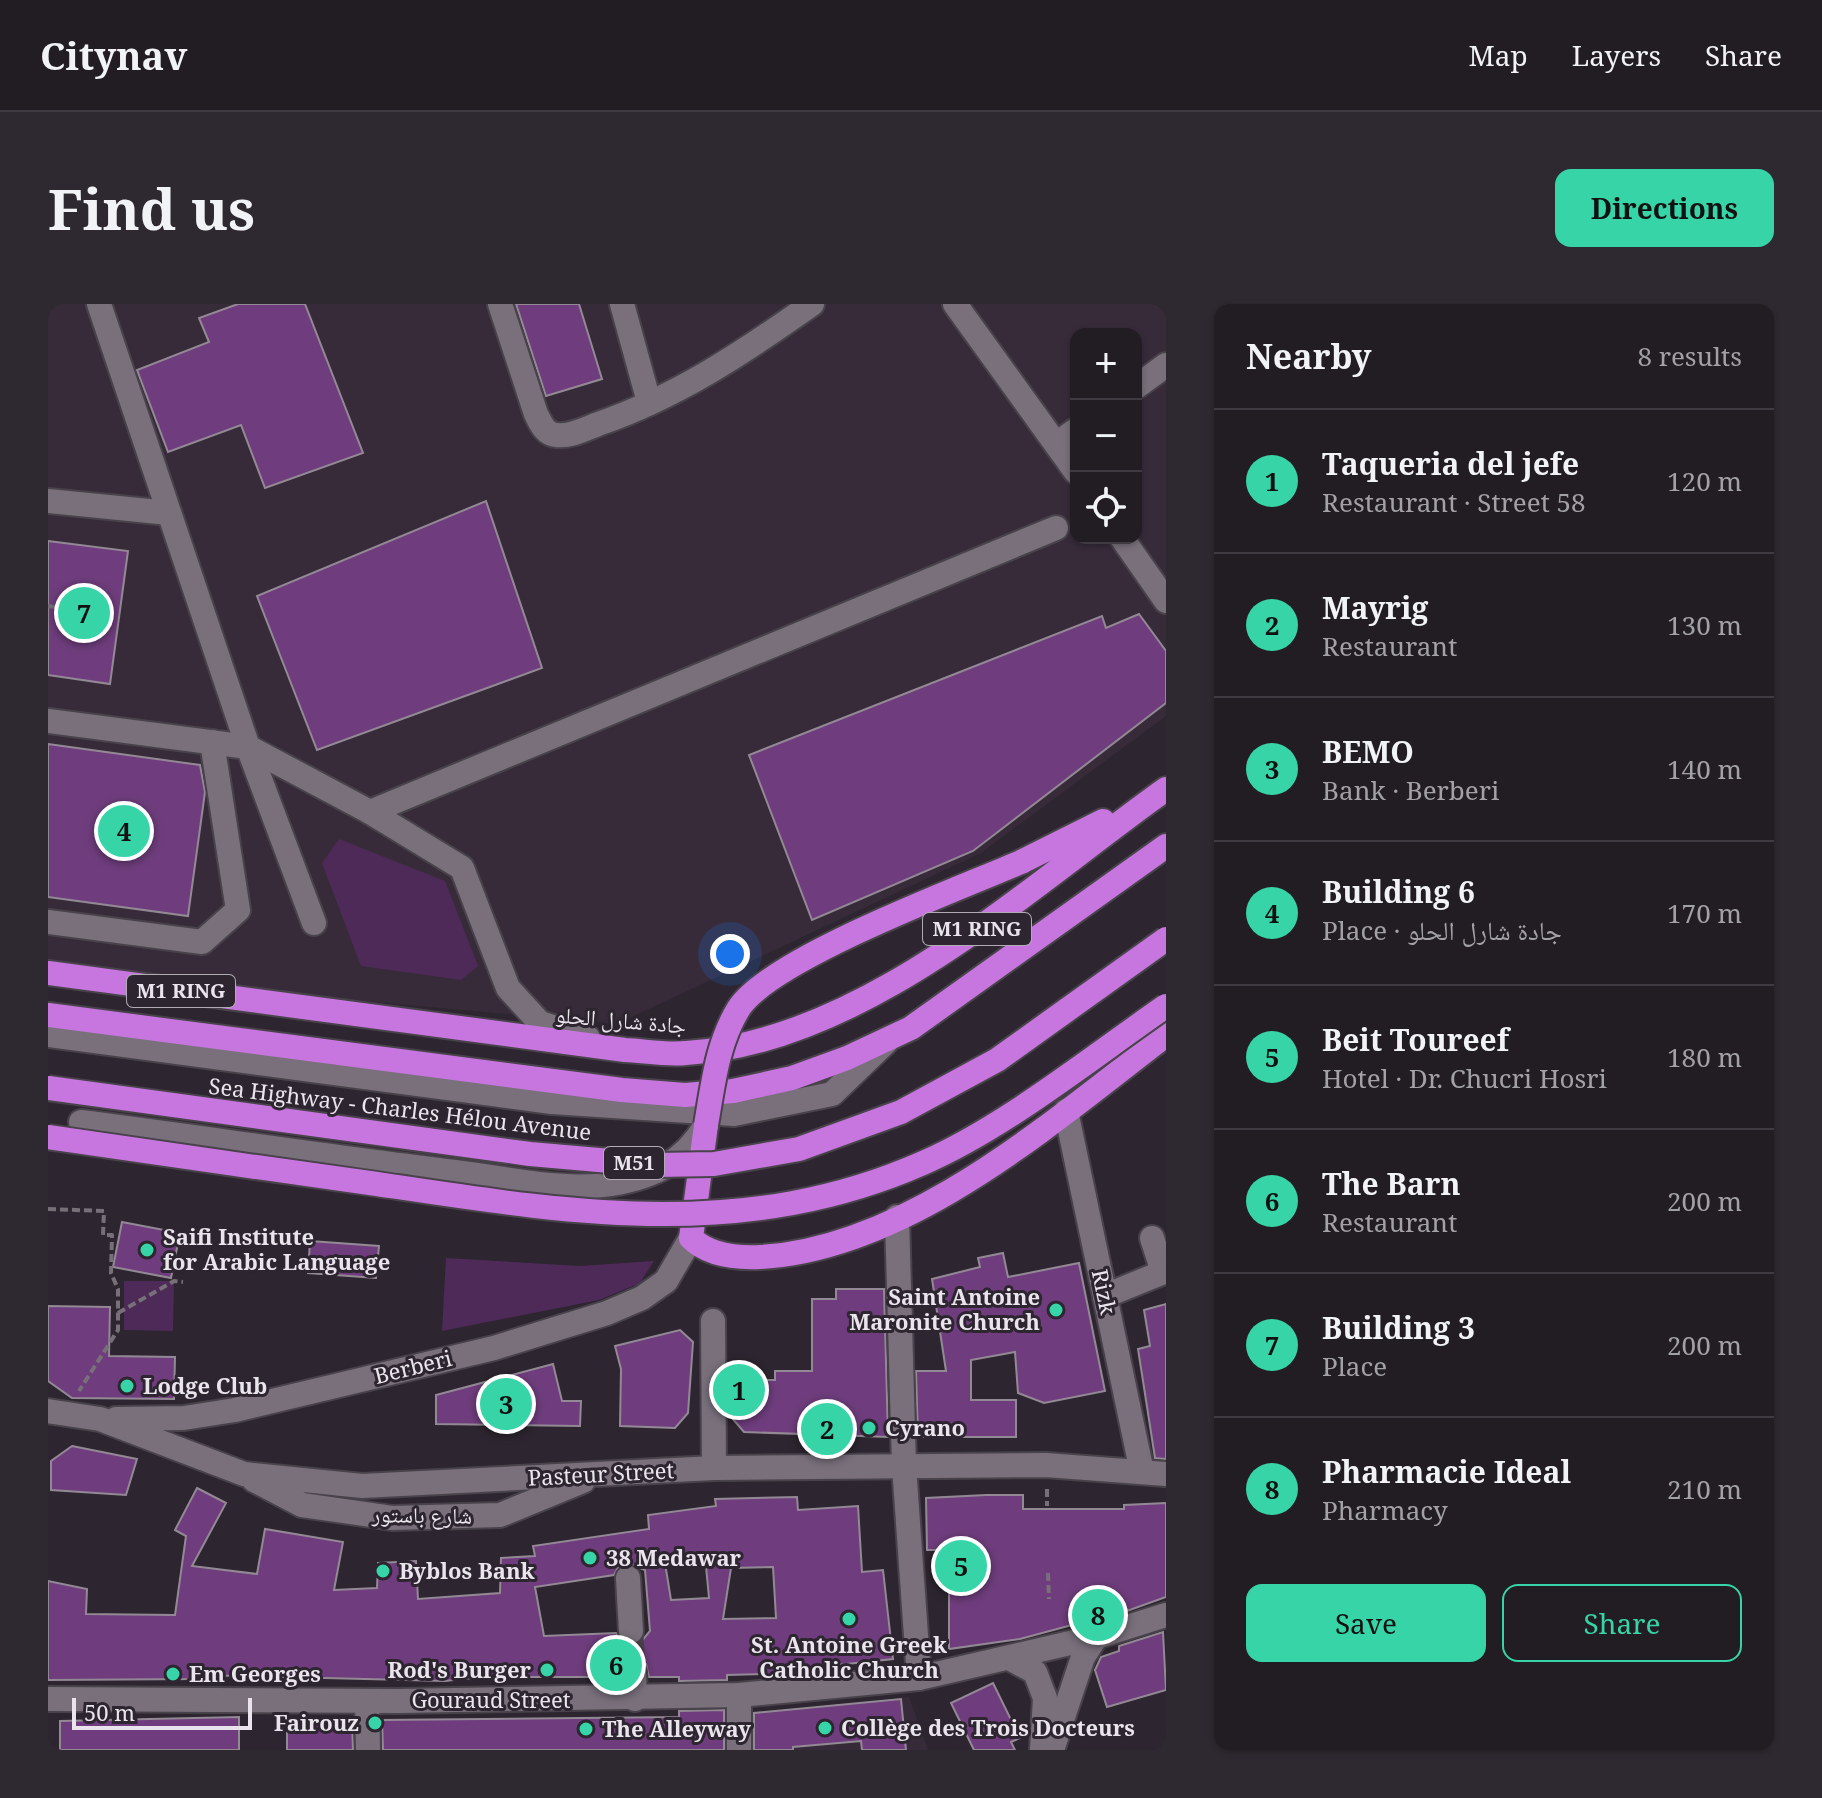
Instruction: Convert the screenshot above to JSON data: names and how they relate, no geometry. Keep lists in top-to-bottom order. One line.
{"streets":{"highway":["M1 RING","جادة شارل الحلو","Sea Highway - Charles Hélou Avenue","M51"],"street":["Rizk","Berberi","Pasteur Street","شارع باستور","Gouraud Street"]},"crossings":[["Rizk","Pasteur Street"],["Berberi","Pasteur Street"],["Pasteur Street","شارع باستور"]],"places":["Saifi Institute for Arabic Language","Saint Antoine Maronite Church","Lodge Club","Cyrano","38 Medawar","Byblos Bank","St. Antoine Greek Catholic Church","Rod's Burger","Em Georges","Fairouz","Collège des Trois Docteurs","The Alleyway"],"scale_bar":"50 m","page":{"header":"Citynav","nav":["Map","Layers","Share"],"buttons":["Directions",["Save","Share"]],"title":"Find us","heading":["Nearby","8 results"],"map_buttons":["+","−"],"list":[{"mark":"1","name":"Taqueria del jefe","note":"Restaurant · Street 58","value":"120 m"},{"mark":"2","name":"Mayrig","note":"Restaurant","value":"130 m"},{"mark":"3","name":"BEMO","note":"Bank · Berberi","value":"140 m"},{"mark":"4","name":"Building 6","note":"Place · جادة شارل الحلو","value":"170 m"},{"mark":"5","name":"Beit Toureef","note":"Hotel · Dr. Chucri Hosri","value":"180 m"},{"mark":"6","name":"The Barn","note":"Restaurant","value":"200 m"},{"mark":"7","name":"Building 3","note":"Place","value":"200 m"},{"mark":"8","name":"Pharmacie Ideal","note":"Pharmacy","value":"210 m"}],"pins":["7","4","1","3","2","5","8","6"],"scale":"50 m"}}
